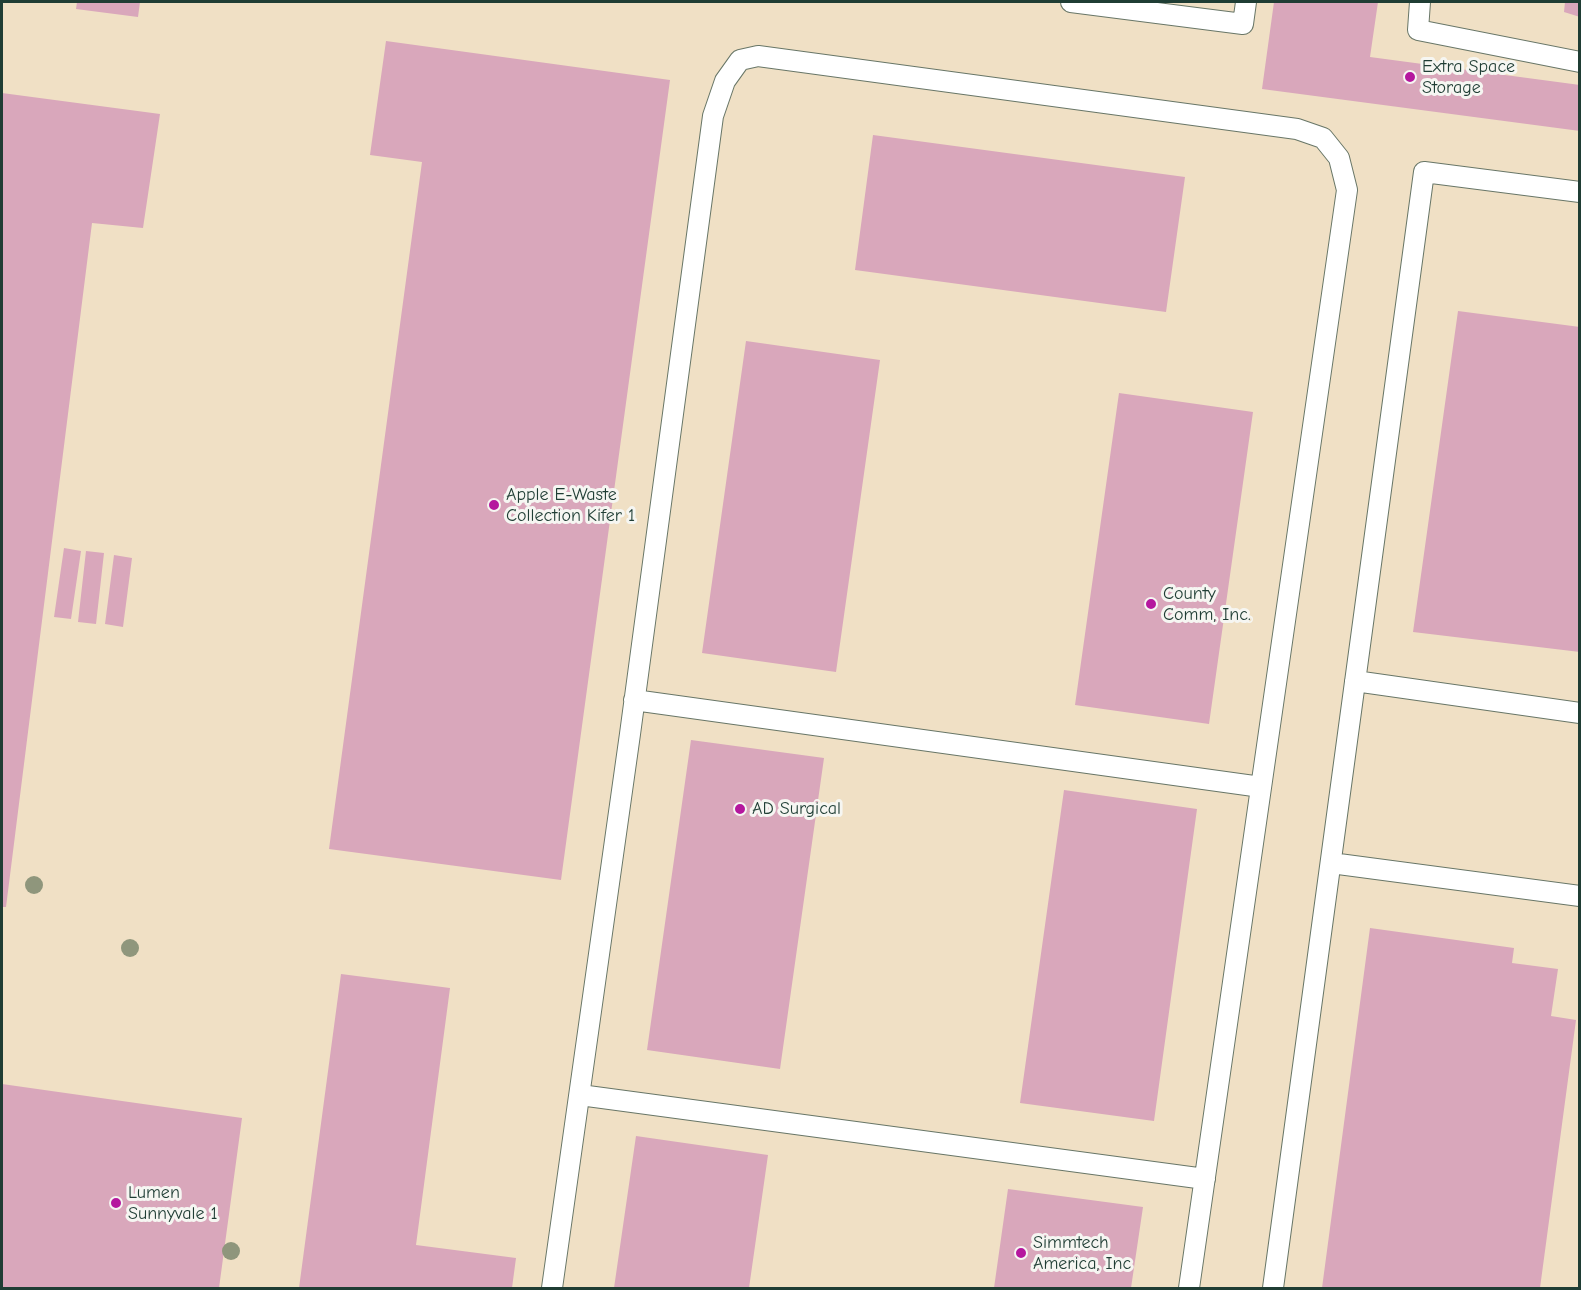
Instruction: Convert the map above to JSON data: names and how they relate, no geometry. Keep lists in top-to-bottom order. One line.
{"places":["Extra Space Storage","Apple E-Waste Collection Kifer 1","County Comm, Inc.","AD Surgical","Lumen Sunnyvale 1","Simmtech America, Inc"]}
